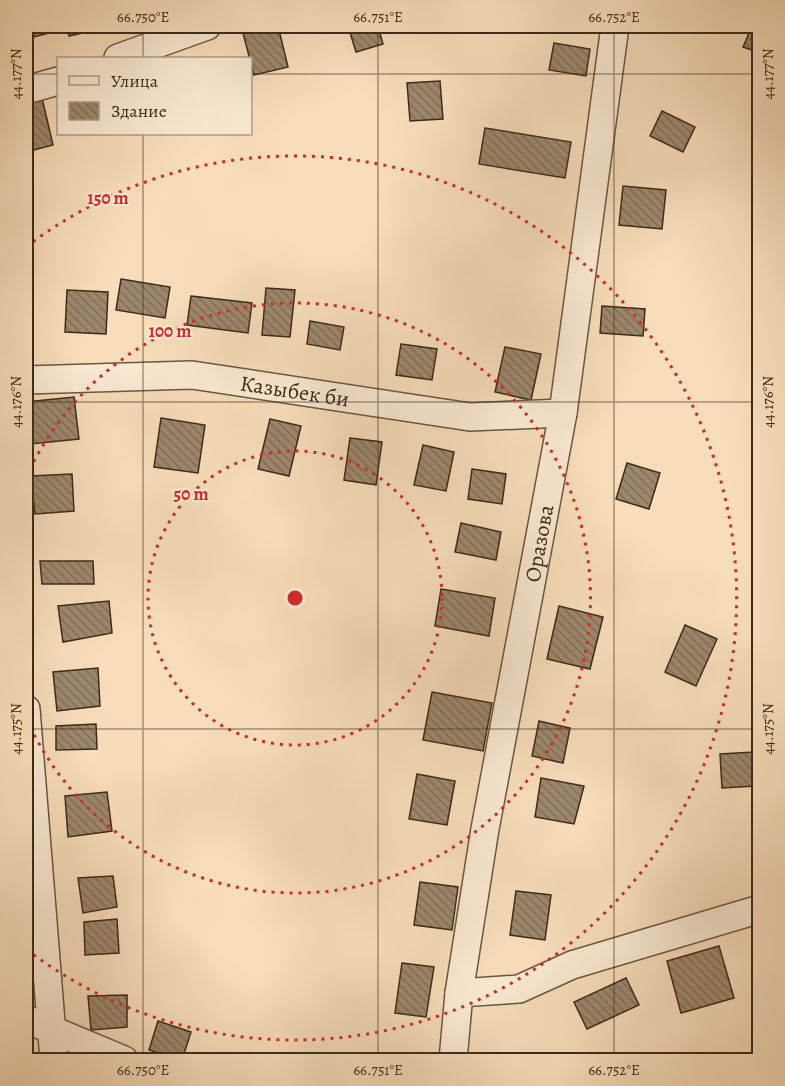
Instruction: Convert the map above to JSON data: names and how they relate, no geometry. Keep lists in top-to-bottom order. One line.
{"streets":{"street":["Казыбек би","Оразова"]},"crossings":[["Казыбек би","Оразова"]],"legend":["Улица","Здание"],"coordinates":["66.750°E","66.751°E","66.752°E","44.177°N","44.176°N","44.175°N"],"rings":["150 m","100 m","50 m"]}
